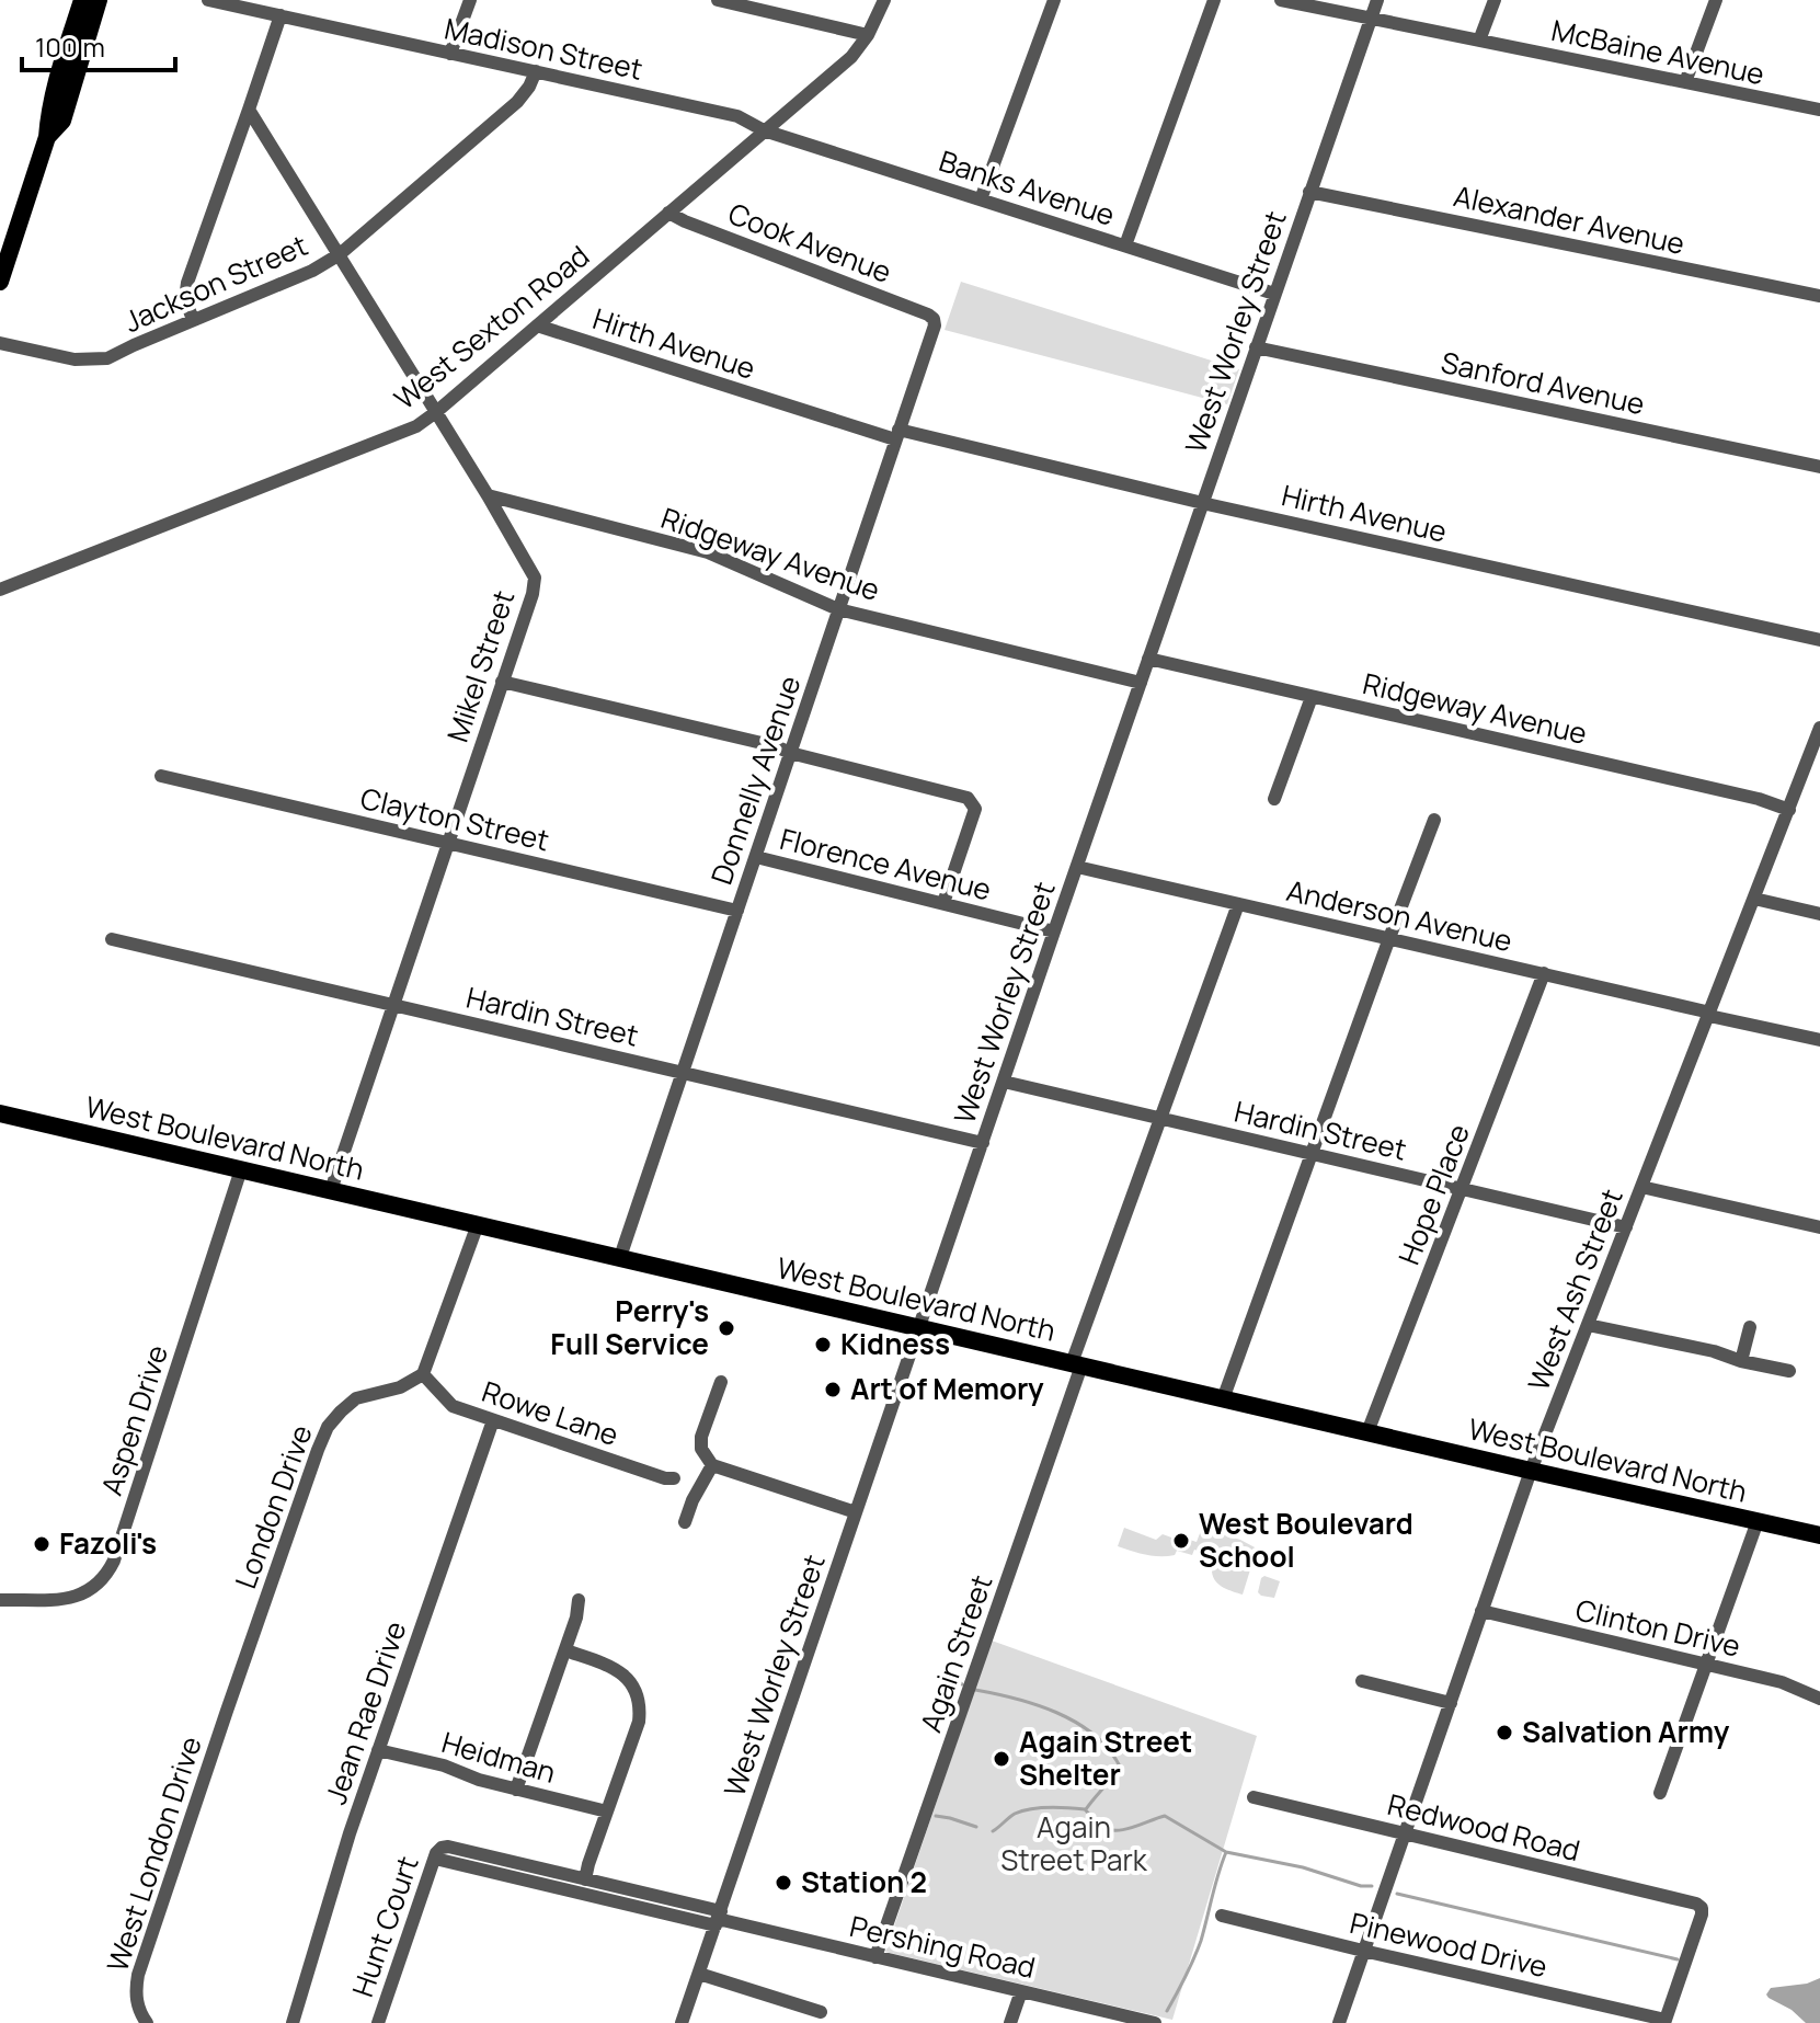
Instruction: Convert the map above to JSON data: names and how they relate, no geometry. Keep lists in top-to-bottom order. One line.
{"streets":{"main road":["West Boulevard North"],"street":["Madison Street","McBaine Avenue","Banks Avenue","Alexander Avenue","Cook Avenue","Jackson Street","West Sexton Road","West Worley Street","Hirth Avenue","Sanford Avenue","Ridgeway Avenue","Mikel Street","Donnelly Avenue","Clayton Street","Florence Avenue","Anderson Avenue","Hardin Street","Hope Place","West Ash Street","Rowe Lane","Aspen Drive","London Drive","Clinton Drive","Again Street","Jean Rae Drive","Heidman","Redwood Road","West London Drive","Hunt Court","Pinewood Drive","Pershing Road"]},"crossings":[["Madison Street","Banks Avenue"],["Madison Street","Jackson Street"],["Madison Street","West Sexton Road"],["McBaine Avenue","West Worley Street"],["Banks Avenue","West Sexton Road"],["Banks Avenue","West Worley Street"],["Alexander Avenue","West Worley Street"],["Cook Avenue","West Sexton Road"],["Cook Avenue","Donnelly Avenue"],["Jackson Street","Mikel Street"],["West Sexton Road","Hirth Avenue"],["West Sexton Road","Mikel Street"],["West Worley Street","Hirth Avenue"],["West Worley Street","Sanford Avenue"],["West Worley Street","Ridgeway Avenue"],["West Worley Street","Florence Avenue"],["West Worley Street","Anderson Avenue"],["West Worley Street","Hardin Street"],["West Worley Street","West Boulevard North"],["West Worley Street","Pershing Road"],["Hirth Avenue","Donnelly Avenue"],["Ridgeway Avenue","Mikel Street"],["Ridgeway Avenue","Donnelly Avenue"],["Ridgeway Avenue","West Ash Street"],["Mikel Street","Clayton Street"],["Mikel Street","Hardin Street"],["Mikel Street","West Boulevard North"],["Donnelly Avenue","Clayton Street"],["Donnelly Avenue","Florence Avenue"],["Donnelly Avenue","Hardin Street"],["Donnelly Avenue","West Boulevard North"],["Anderson Avenue","Hope Place"],["Anderson Avenue","West Ash Street"],["Anderson Avenue","Again Street"],["Hardin Street","Hope Place"],["Hardin Street","West Ash Street"],["Hardin Street","Again Street"],["West Boulevard North","Hope Place"],["West Boulevard North","West Ash Street"],["West Boulevard North","Aspen Drive"],["West Boulevard North","Again Street"],["West Ash Street","Clinton Drive"],["West Ash Street","Redwood Road"],["West Ash Street","Pinewood Drive"],["Rowe Lane","London Drive"],["Rowe Lane","Jean Rae Drive"],["London Drive","West London Drive"],["Again Street","Pershing Road"],["Jean Rae Drive","Heidman"],["Redwood Road","Pinewood Drive"],["Hunt Court","Pershing Road"]],"parks":["Again Street Park"],"places":["Perry's Full Service","Kidness","Art of Memory","West Boulevard School","Fazoli's","Salvation Army","Again Street Shelter","Station 2"],"scale_bar":"100 m"}
